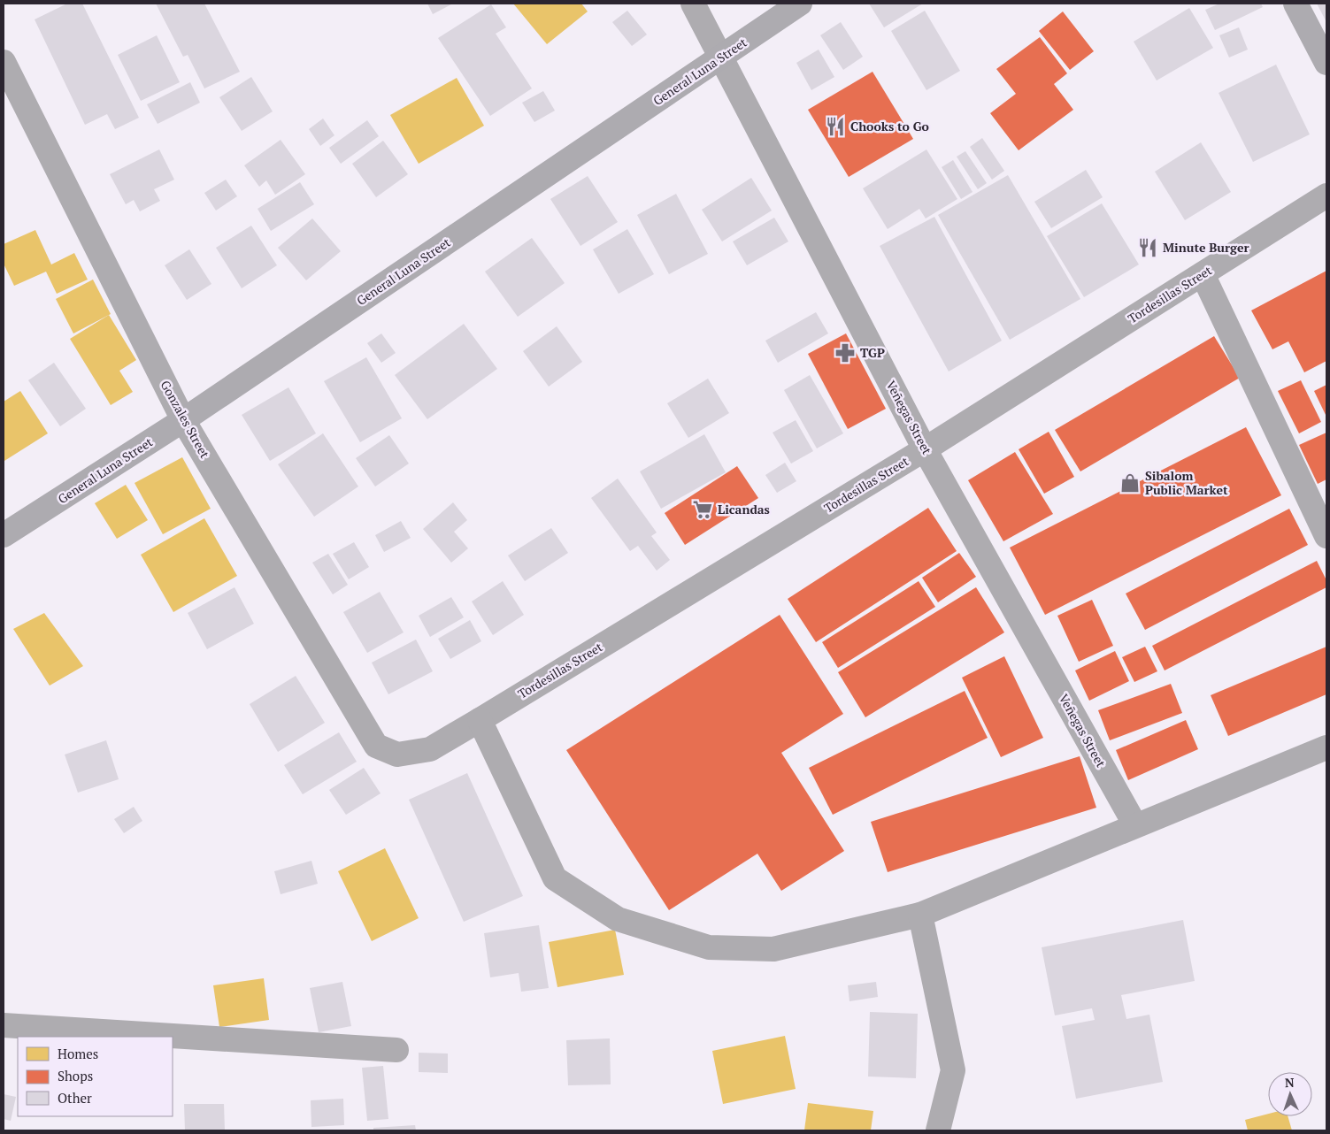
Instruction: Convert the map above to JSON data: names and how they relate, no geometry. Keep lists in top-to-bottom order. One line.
{"streets":{"main road":["General Luna Street"],"street":["Tordesillas Street","Veñegas Street","Gonzales Street"]},"crossings":[["General Luna Street","Veñegas Street"],["General Luna Street","Gonzales Street"],["Tordesillas Street","Veñegas Street"],["Tordesillas Street","Gonzales Street"]],"places":{"restaurant":["Chooks to Go","Minute Burger"],"pharmacy":["TGP"],"shop":["Sibalom Public Market"],"supermarket":["Licandas"]},"legend":["Homes","Shops","Other"],"north":"top"}
